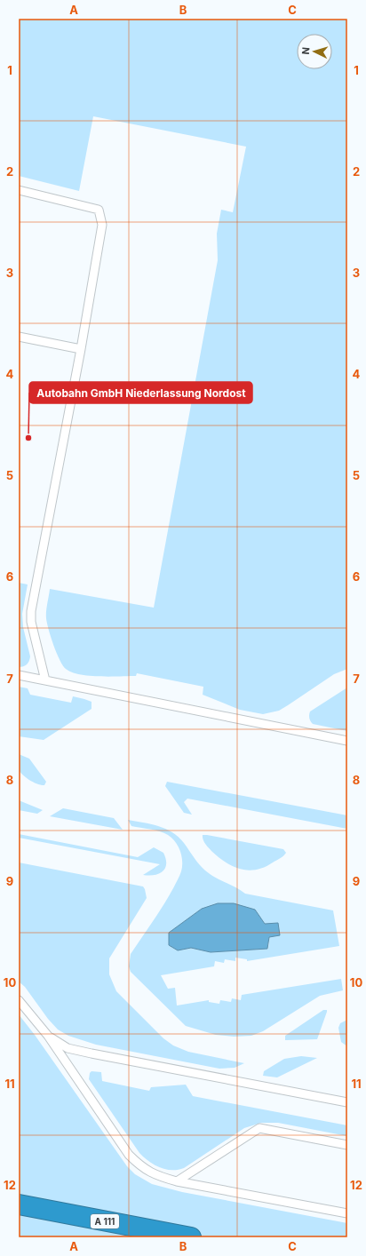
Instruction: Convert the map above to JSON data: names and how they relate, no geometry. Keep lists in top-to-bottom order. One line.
{"streets":{"highway":["A 111"]},"places":["Autobahn GmbH Niederlassung Nordost"],"north":"left","grid":{"columns":["A","B","C"],"rows":["1","2","3","4","5","6","7","8","9","10","11","12"]}}
